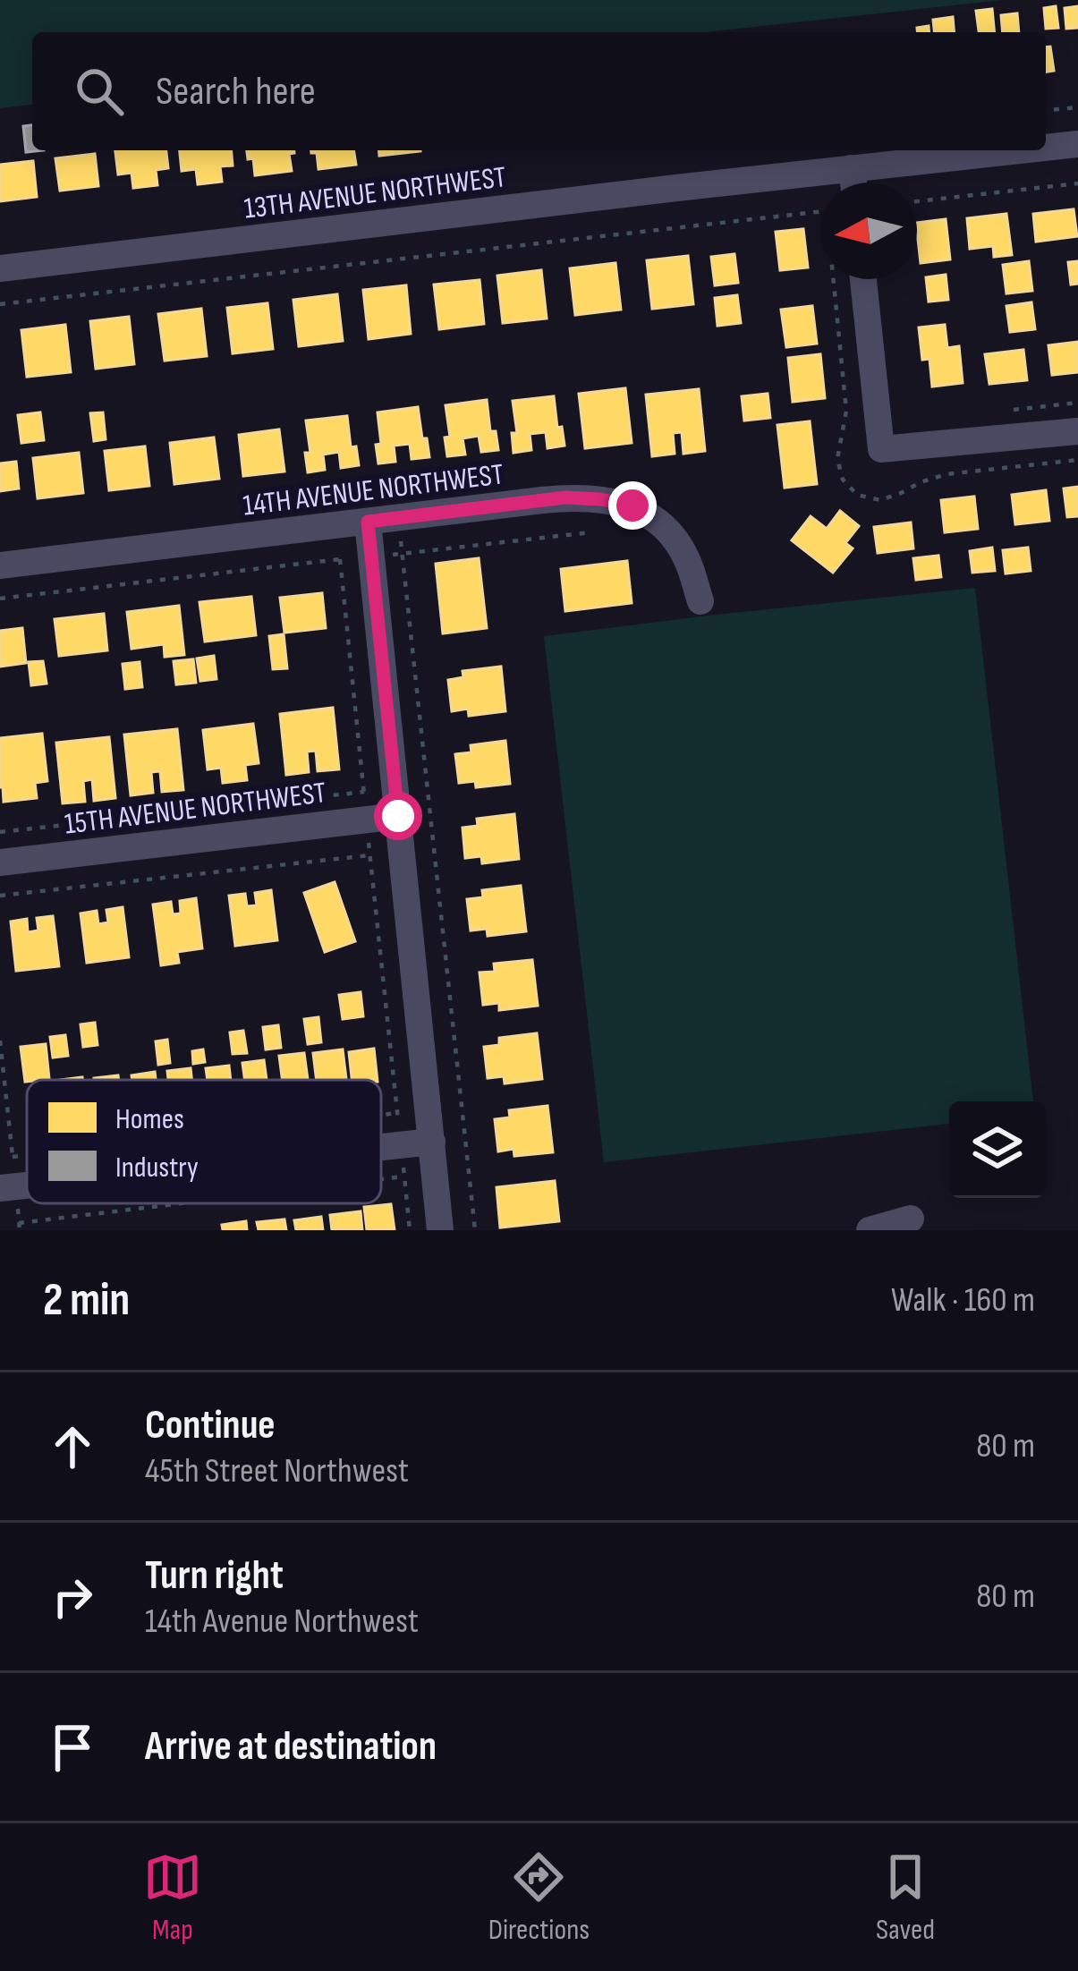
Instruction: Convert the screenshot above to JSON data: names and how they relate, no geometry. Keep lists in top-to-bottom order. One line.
{"streets":{"street":["13TH AVENUE NORTHWEST","14TH AVENUE NORTHWEST","15TH AVENUE NORTHWEST"]},"legend":["Homes","Industry"],"north":"left","page":{"search":"Search here","heading":["2 min","Walk · 160 m"],"list":[["Continue","45th Street Northwest","80 m"],["Turn right","14th Avenue Northwest","80 m"],"Arrive at destination"],"nav":["Map","Directions","Saved"]}}
